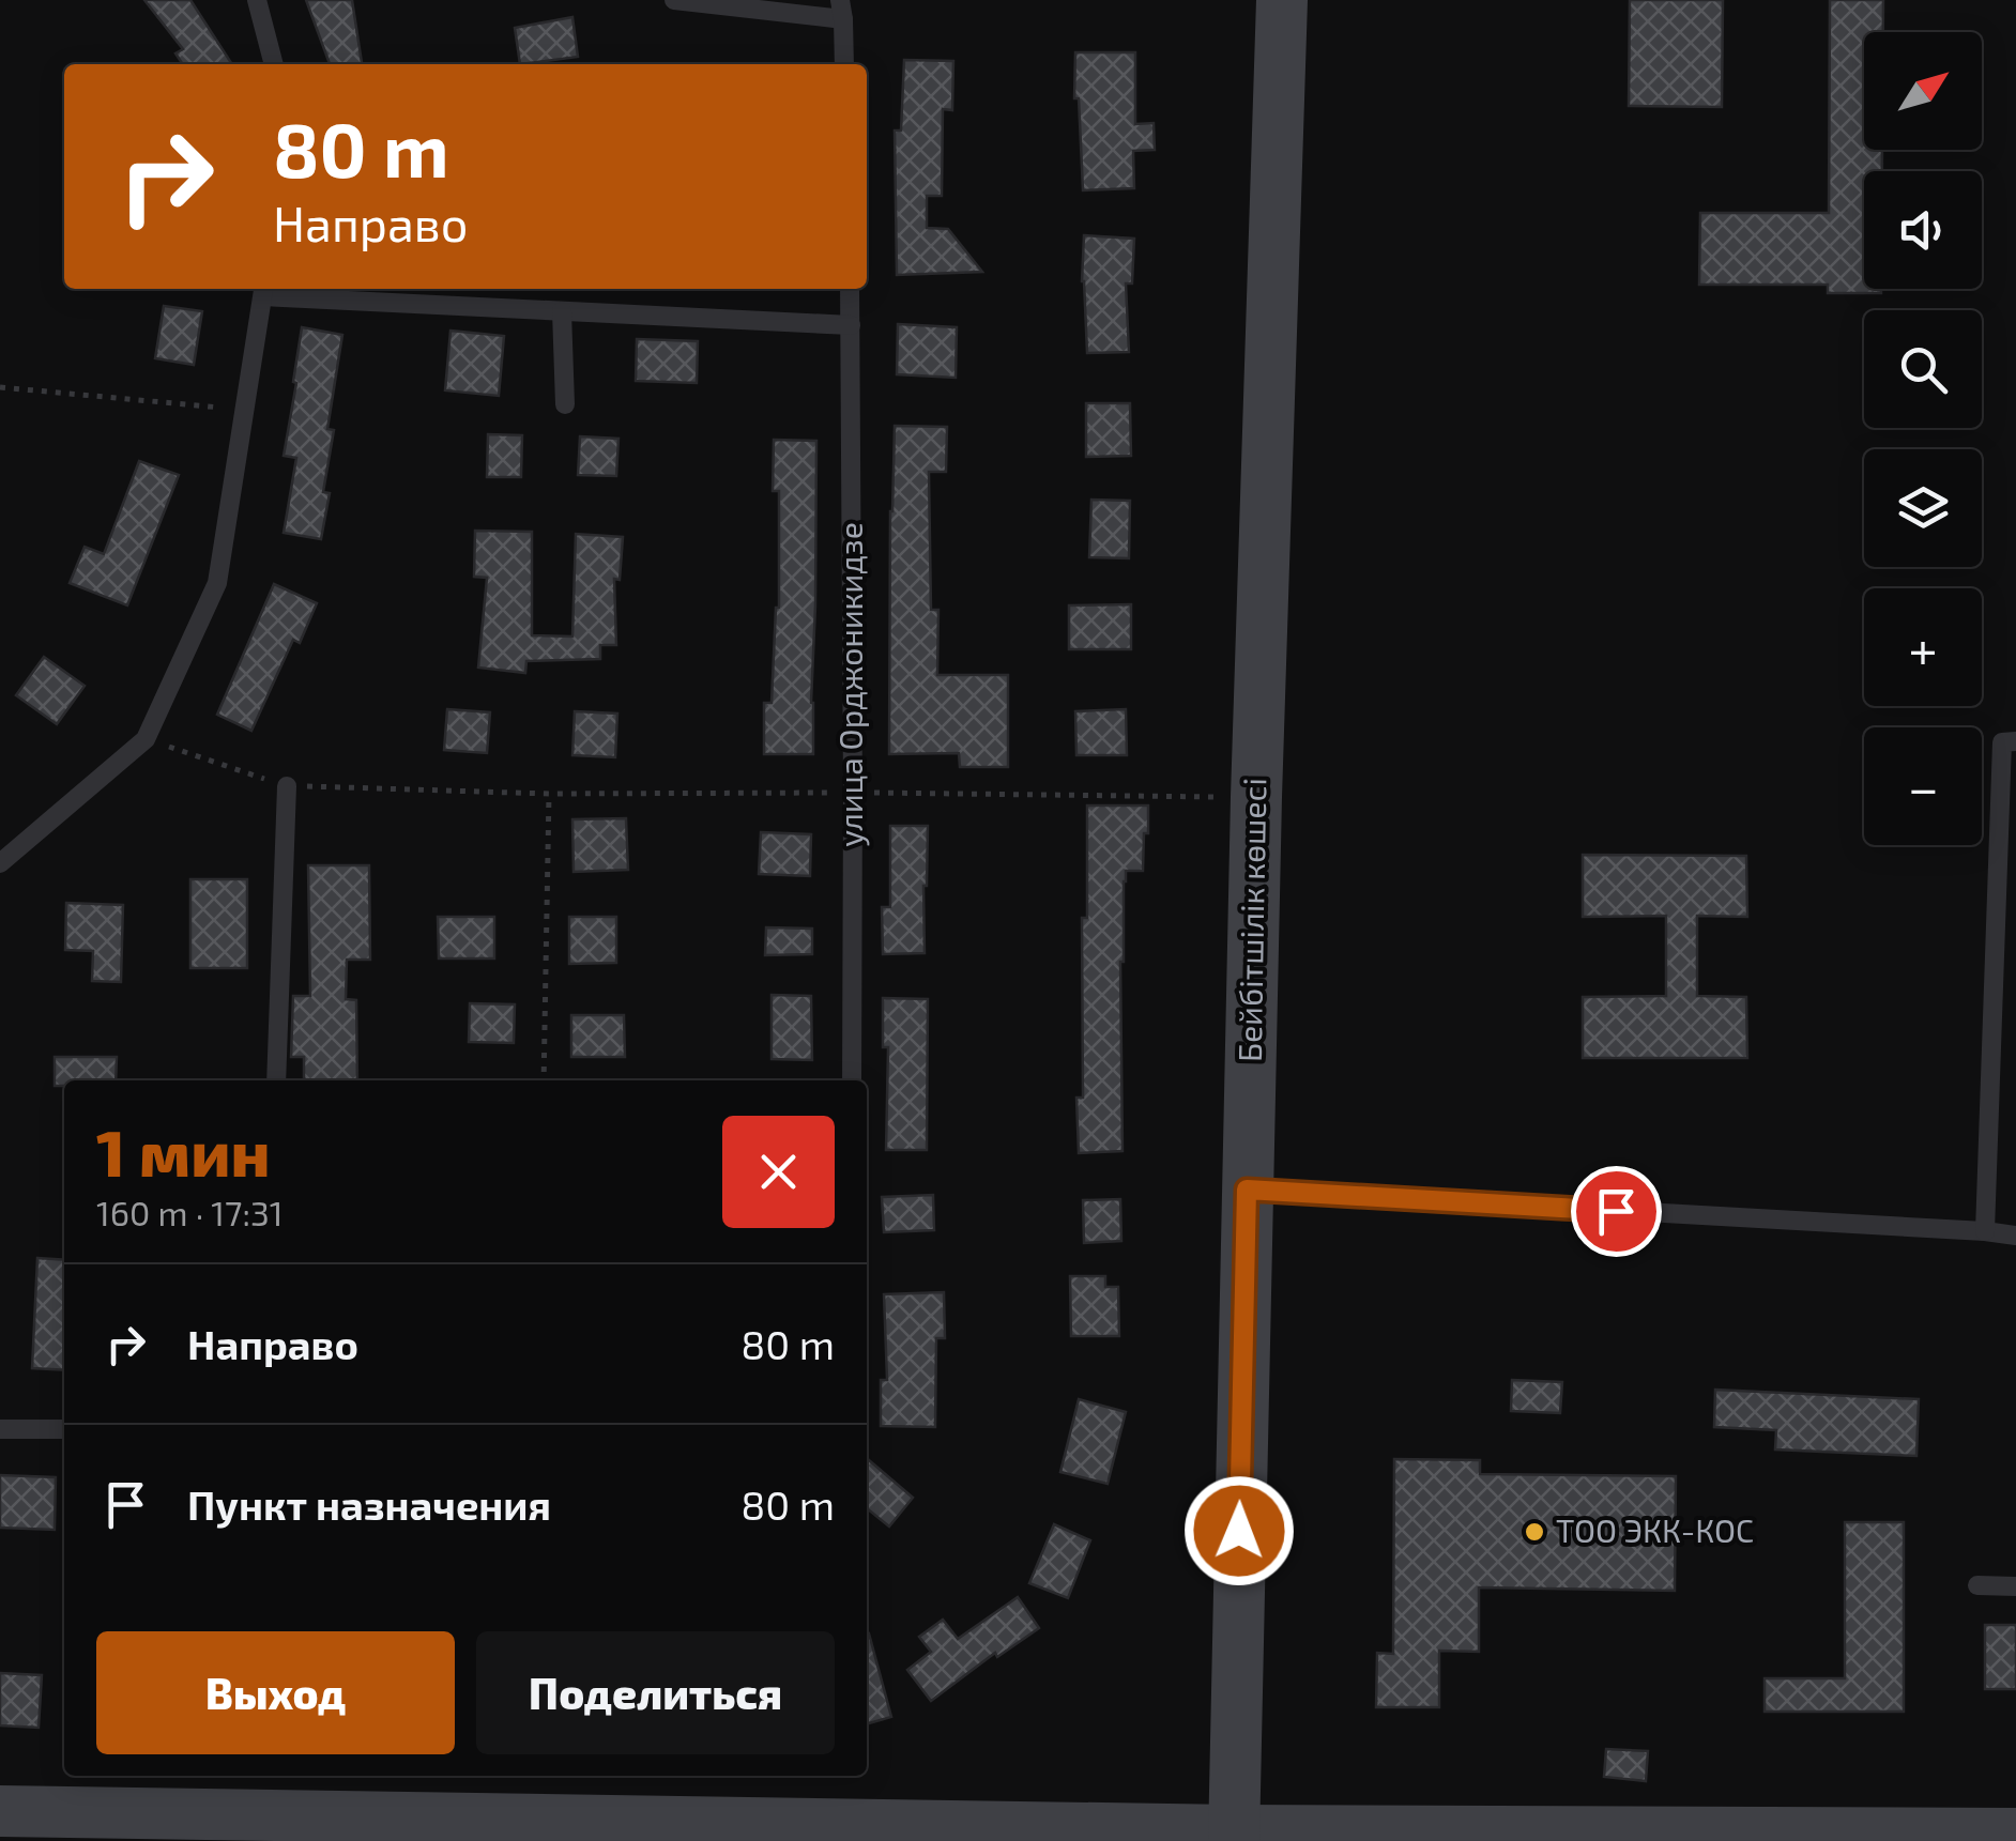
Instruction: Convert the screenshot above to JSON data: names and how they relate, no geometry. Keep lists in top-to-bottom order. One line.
{"streets":{"street":["Бейбітшілік көшесі"],"lane":["улица Орджоникидзе"]},"places":["ТОО ЭКК-КОС"],"north":"top right","page":{"map_buttons":["+","−"],"turn":["80 m","Направо"],"heading":["1 мин","160 m · 17:31"],"list":[{"name":"Направо","value":"80 m"},{"name":"Пункт назначения","value":"80 m"}],"buttons":["Выход","Поделиться"]}}
